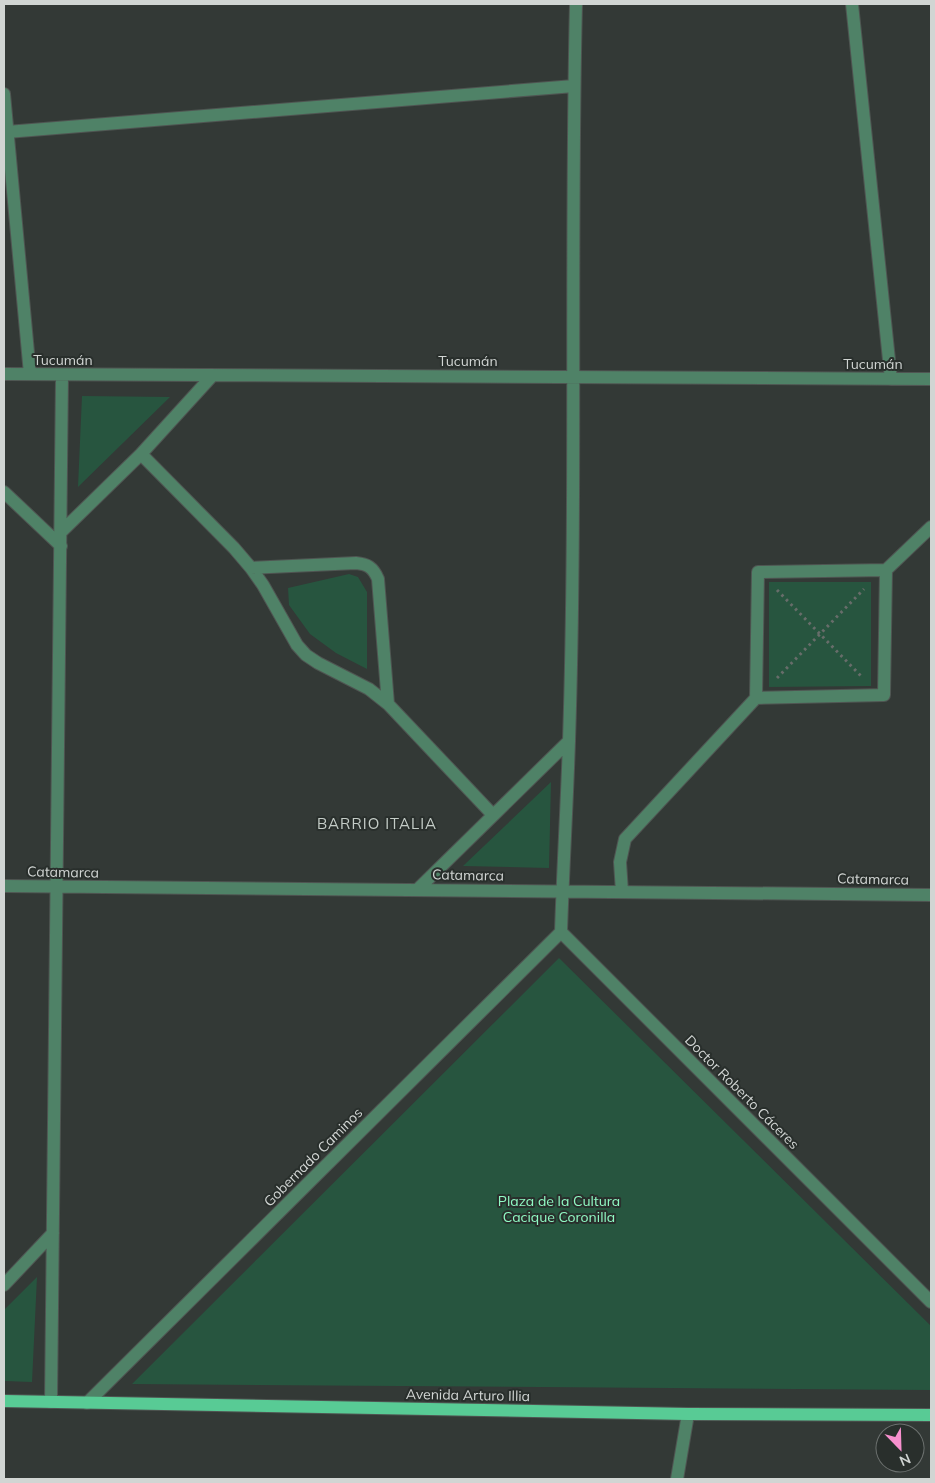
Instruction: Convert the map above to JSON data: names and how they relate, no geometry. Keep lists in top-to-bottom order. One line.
{"streets":{"main road":["Avenida Arturo Illia"],"street":["Tucumán","Catamarca","Doctor Roberto Cáceres","Gobernado Caminos"]},"crossings":[["Doctor Roberto Cáceres","Gobernado Caminos"],["Gobernado Caminos","Avenida Arturo Illia"]],"districts":["BARRIO ITALIA"],"parks":["Plaza de la Cultura Cacique Coronilla"],"north":"bottom right"}
